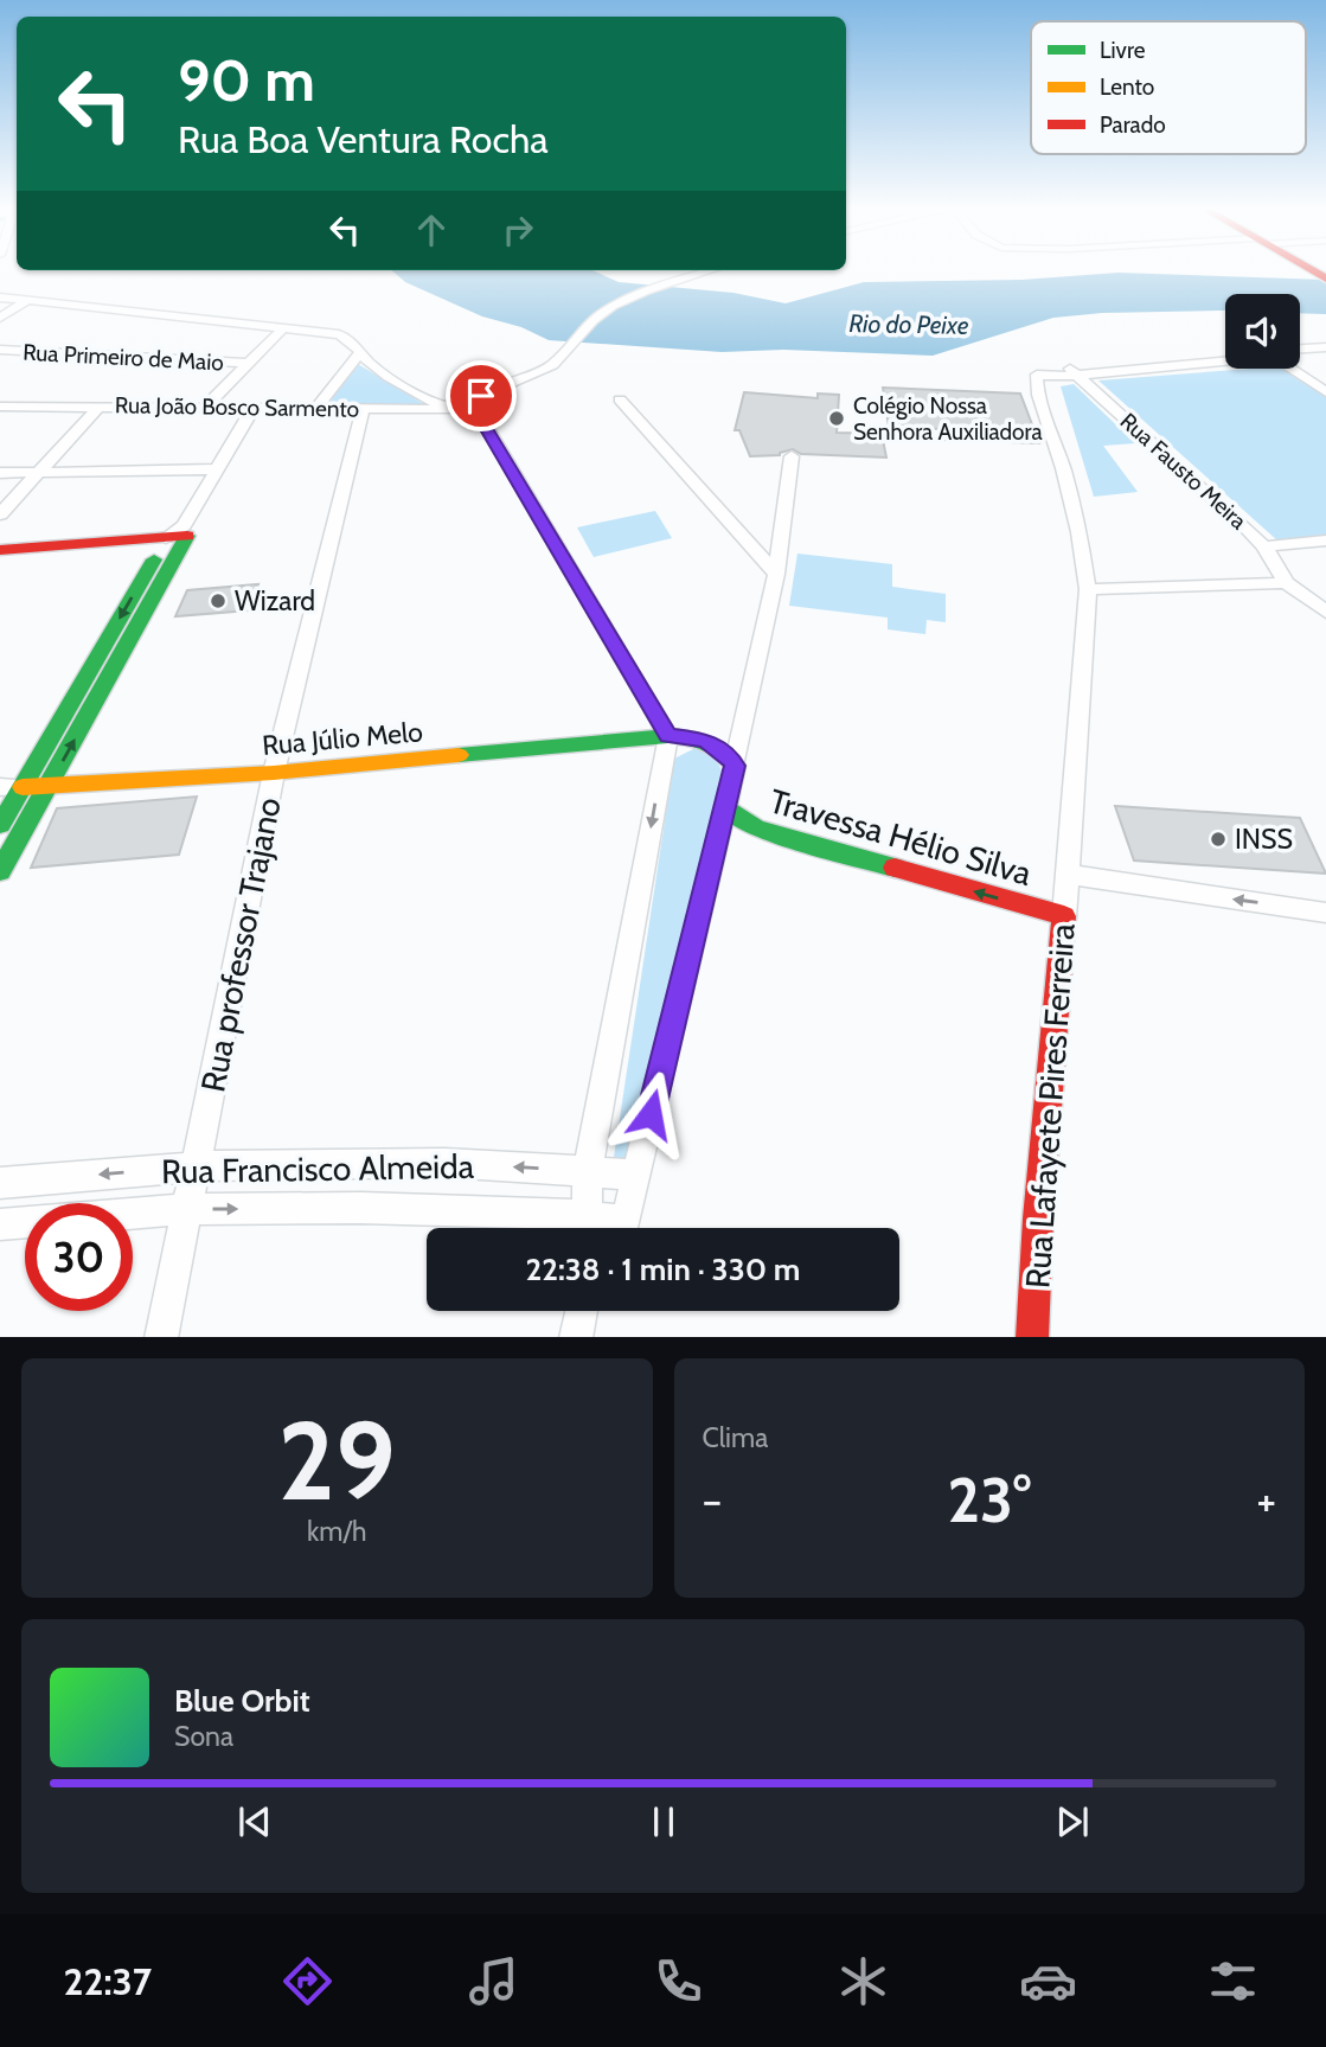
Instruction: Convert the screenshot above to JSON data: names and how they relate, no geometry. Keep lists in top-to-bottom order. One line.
{"streets":{"street":["Rua Primeiro de Maio","Rua João Bosco Sarmento","Rua Fausto Meira","Rua Júlio Melo","Travessa Hélio Silva","Rua professor Trajano","Rua Lafayete Pires Ferreira","Rua Francisco Almeida"]},"crossings":[["Rua João Bosco Sarmento","Rua professor Trajano"],["Rua Fausto Meira","Rua Lafayete Pires Ferreira"],["Rua Júlio Melo","Rua professor Trajano"],["Travessa Hélio Silva","Rua Lafayete Pires Ferreira"],["Rua professor Trajano","Rua Francisco Almeida"]],"one_way":["Travessa Hélio Silva"],"water":["Rio do Peixe"],"places":["Colégio Nossa Senhora Auxiliadora","Wizard","INSS"],"legend":["Livre","Lento","Parado"],"page":{"turn":["90 m","Rua Boa Ventura Rocha"],"limit":"30","trip":"22:38 · 1 min · 330 m","tile":[["29","km/h"],"Clima"],"heat":["−","23°","+"],"song":["Blue Orbit","Sona"],"tabs":"22:37"}}
